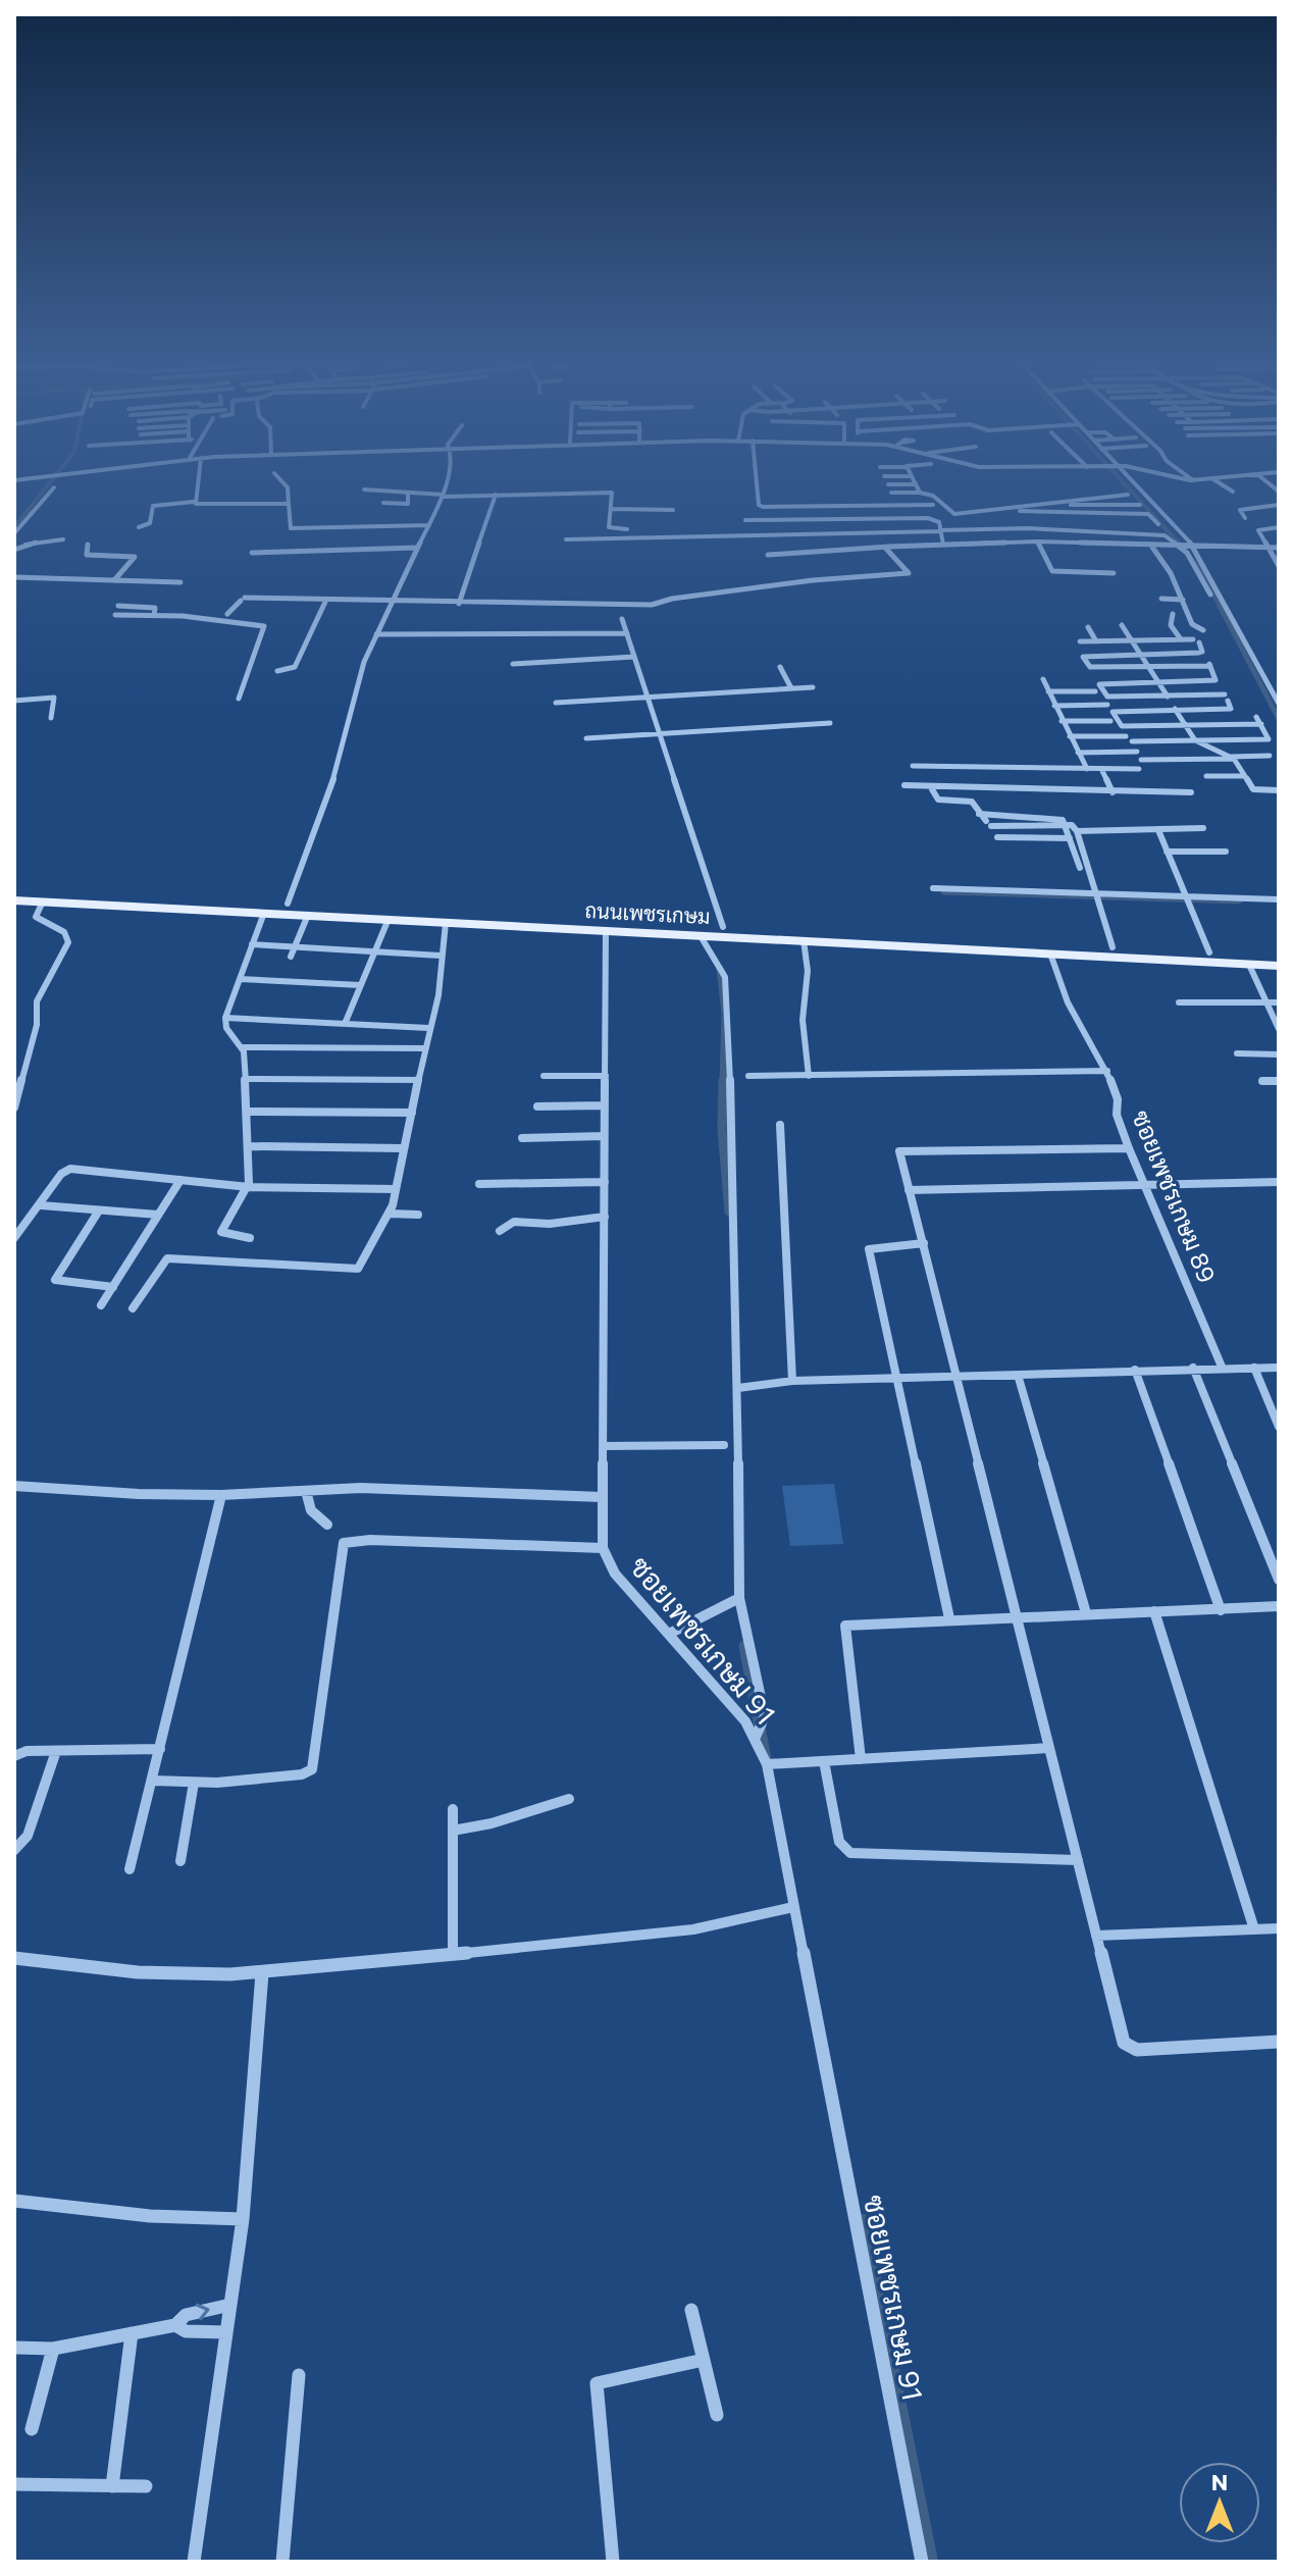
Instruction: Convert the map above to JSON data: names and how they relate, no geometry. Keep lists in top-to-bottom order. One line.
{"streets":{"main road":["ถนนเพชรเกษม"],"street":["ซอยเพชรเกษม 89","ซอยเพชรเกษม 91"]},"crossings":[["ถนนเพชรเกษม","ซอยเพชรเกษม 89"],["ถนนเพชรเกษม","ซอยเพชรเกษม 91"]],"north":"top"}
